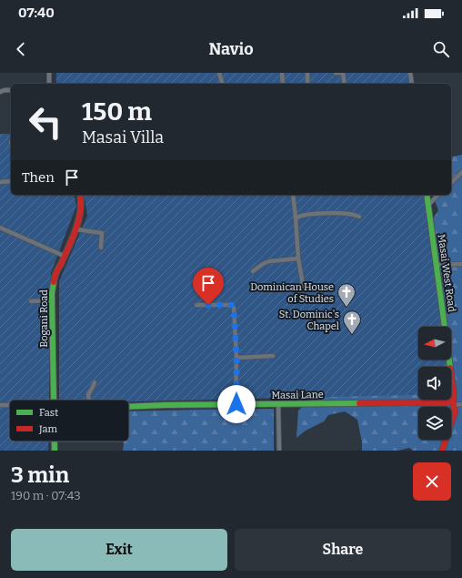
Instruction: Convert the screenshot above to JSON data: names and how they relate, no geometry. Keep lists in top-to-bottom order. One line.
{"streets":{"street":["Masai West Road","Bogani Road","Masai Lane"]},"crossings":[["Masai West Road","Masai Lane"]],"places":{"church":["Dominican House of Studies","St. Dominic's Chapel"]},"legend":["Fast","Jam"],"north":"left","page":{"status":"07:40","header":"Navio","turn":["150 m","Masai Villa"],"then":"Then","heading":["3 min","190 m · 07:43"],"buttons":["Exit","Share"]}}
